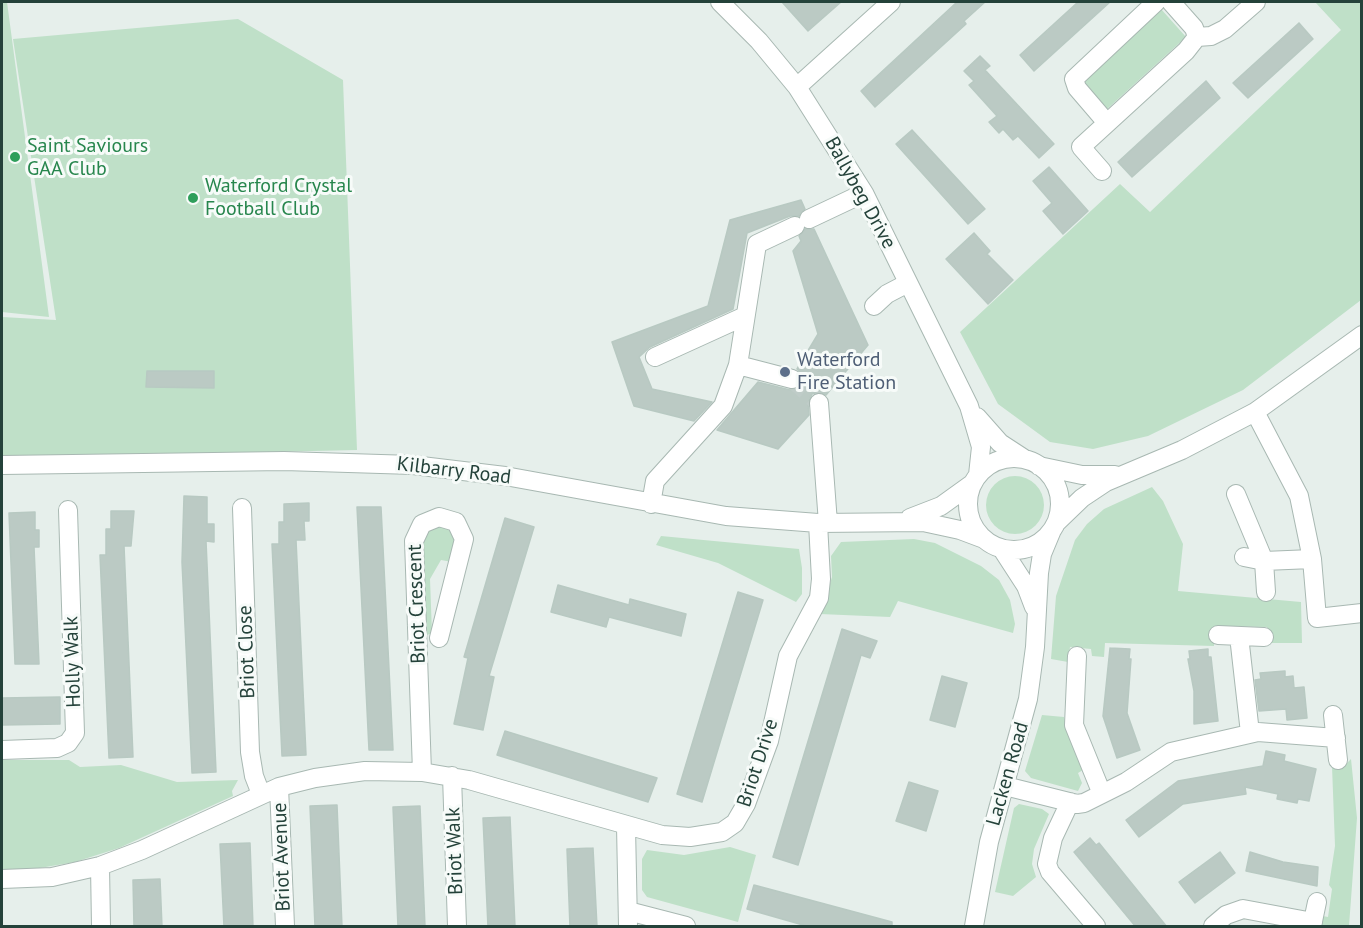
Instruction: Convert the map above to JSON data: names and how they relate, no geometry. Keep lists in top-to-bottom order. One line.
{"streets":{"street":["Ballybeg Drive","Kilbarry Road","Briot Crescent","Briot Close","Holly Walk","Briot Drive","Lacken Road","Briot Walk","Briot Avenue"]},"crossings":[["Kilbarry Road","Briot Drive"],["Kilbarry Road","Lacken Road"],["Briot Crescent","Briot Drive"],["Briot Close","Briot Drive"],["Briot Drive","Briot Walk"],["Briot Drive","Briot Avenue"]],"places":["Saint Saviours GAA Club","Waterford Crystal Football Club","Waterford Fire Station"]}
